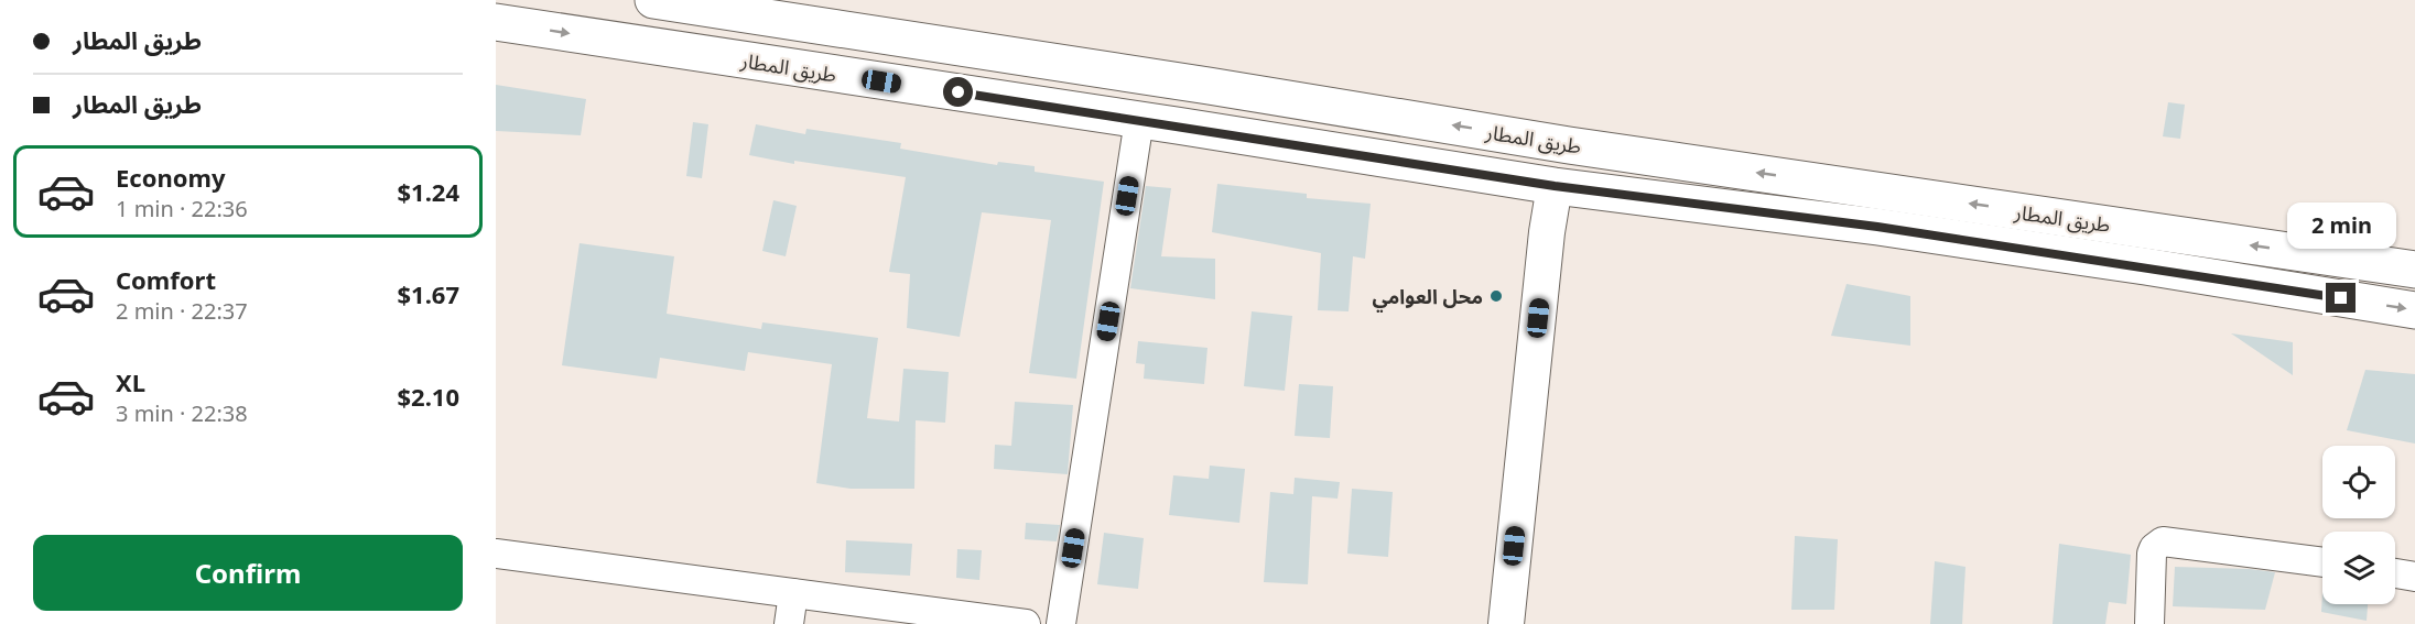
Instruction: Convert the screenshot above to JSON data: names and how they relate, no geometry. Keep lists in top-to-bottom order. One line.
{"streets":{"highway":["طريق المطار"]},"places":["محل العوامي"],"page":{"banner":["طريق المطار","طريق المطار"],"list":[{"name":"Economy","note":"1 min · 22:36","value":"$1.24"},{"name":"Comfort","note":"2 min · 22:37","value":"$1.67"},{"name":"XL","note":"3 min · 22:38","value":"$2.10"}],"bubble":"2 min","buttons":"Confirm"}}
